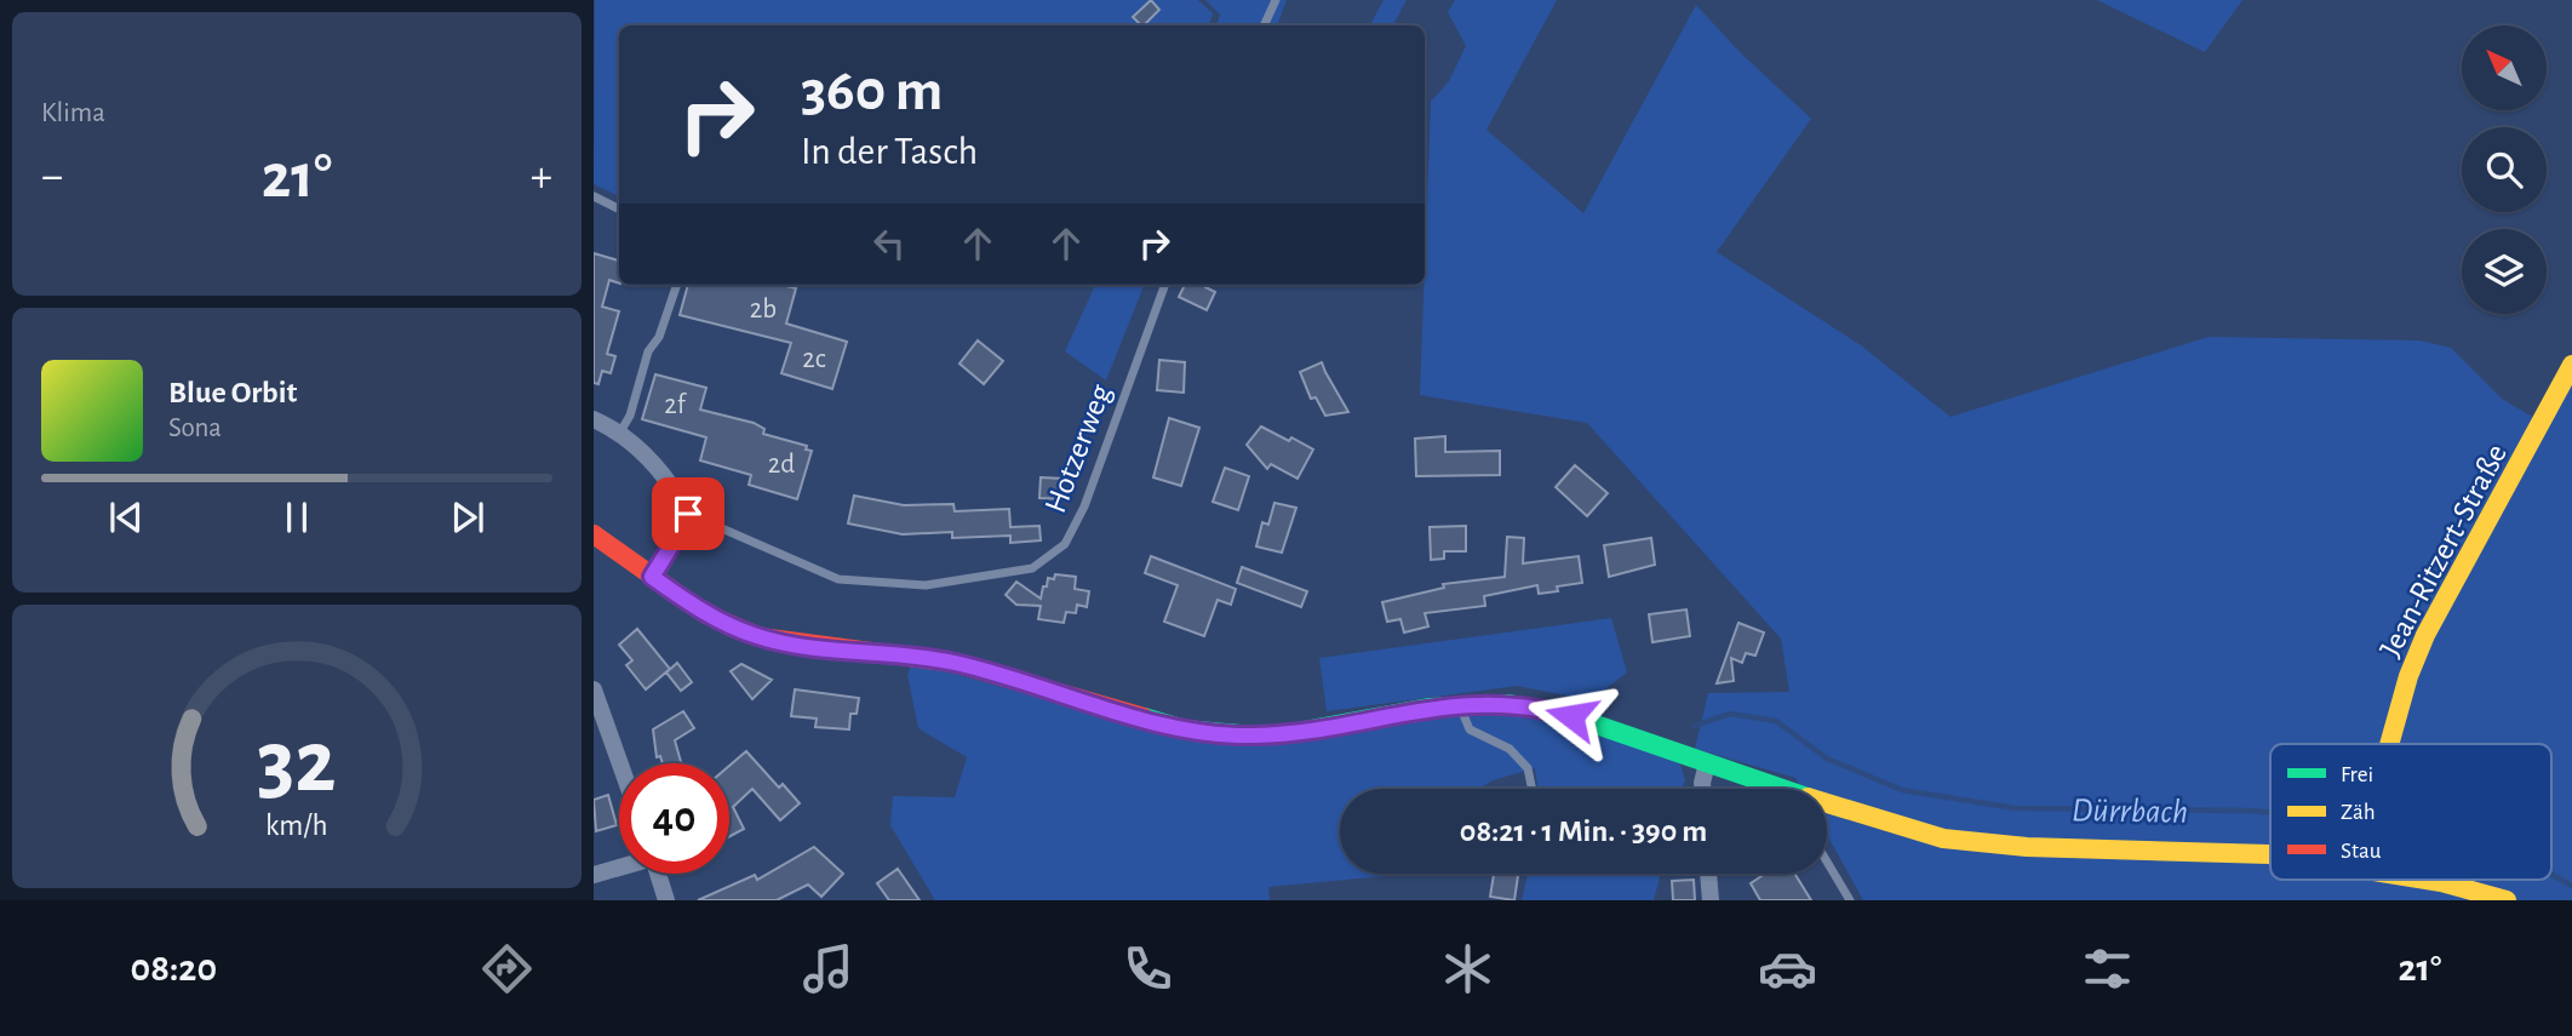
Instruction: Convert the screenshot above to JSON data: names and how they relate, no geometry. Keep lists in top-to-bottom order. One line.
{"streets":{"street":["Jean-Ritzert-Straße"],"lane":["Hotzerweg"]},"water":["Dürrbach"],"house_numbers":["2b","2c","2f","2d"],"legend":["Frei","Zäh","Stau"],"north":"top left","page":{"tile":"Klima","turn":["360 m","In der Tasch"],"heat":["−","21°","+"],"song":["Blue Orbit","Sona"],"limit":"40","trip":"08:21 · 1 Min. · 390 m","tabs":["08:20","21°"],"gauge":["32","km/h"]}}
